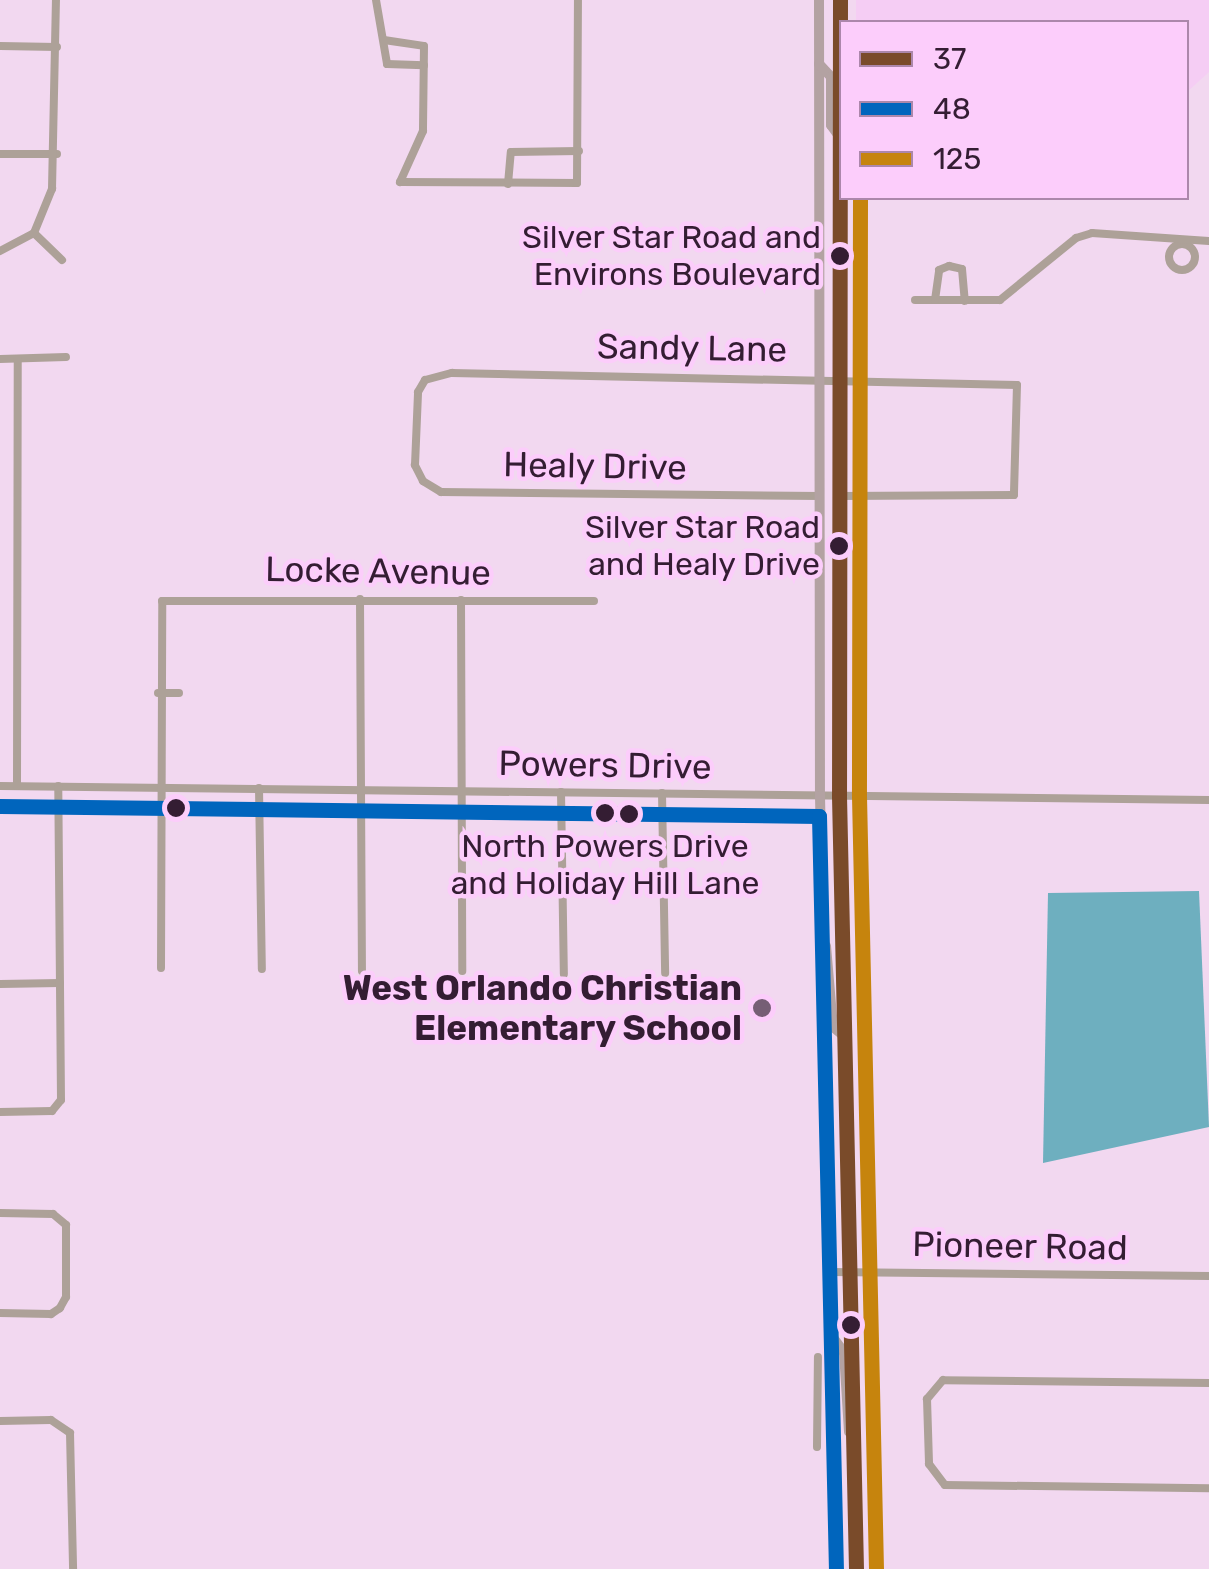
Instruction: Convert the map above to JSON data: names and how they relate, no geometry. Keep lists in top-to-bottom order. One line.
{"streets":{"street":["Sandy Lane","Healy Drive","Locke Avenue","Powers Drive","Pioneer Road"]},"crossings":[["Sandy Lane","Healy Drive"]],"places":["Silver Star Road and Environs Boulevard","Silver Star Road and Healy Drive","North Powers Drive and Holiday Hill Lane","West Orlando Christian Elementary School"],"lines":["transit line 37","transit line 125","transit line 48"],"legend":["37","48","125"]}
